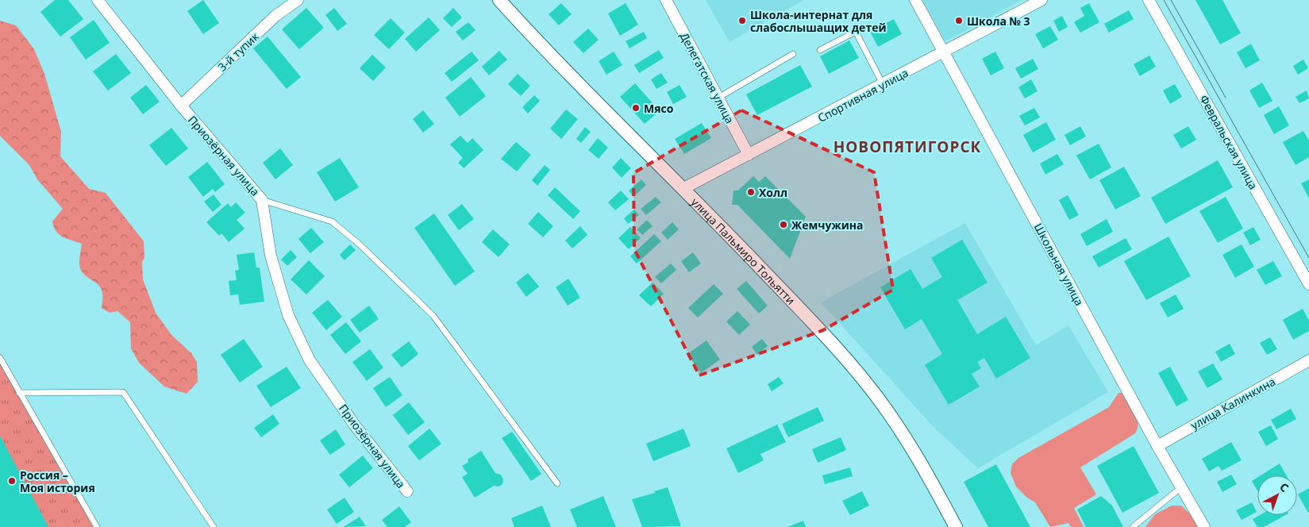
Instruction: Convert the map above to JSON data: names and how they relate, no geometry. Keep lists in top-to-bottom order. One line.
{"streets":{"street":["3-й тупик","Делегатская улица","Спортивная улица","Февральская улица","Приозёрная улица","улица Пальмиро Тольятти","Школьная улица","улица Калинкина"]},"crossings":[["3-й тупик","Приозёрная улица"],["Делегатская улица","Спортивная улица"],["Спортивная улица","улица Пальмиро Тольятти"],["Спортивная улица","Школьная улица"],["Школьная улица","улица Калинкина"]],"districts":["НОВОПЯТИГОРСК"],"places":["Школа-интернат для слабослышащих детей","Школа № 3","Мясо","Холл","Жемчужина","Россия – Моя история"],"north":"top right"}
